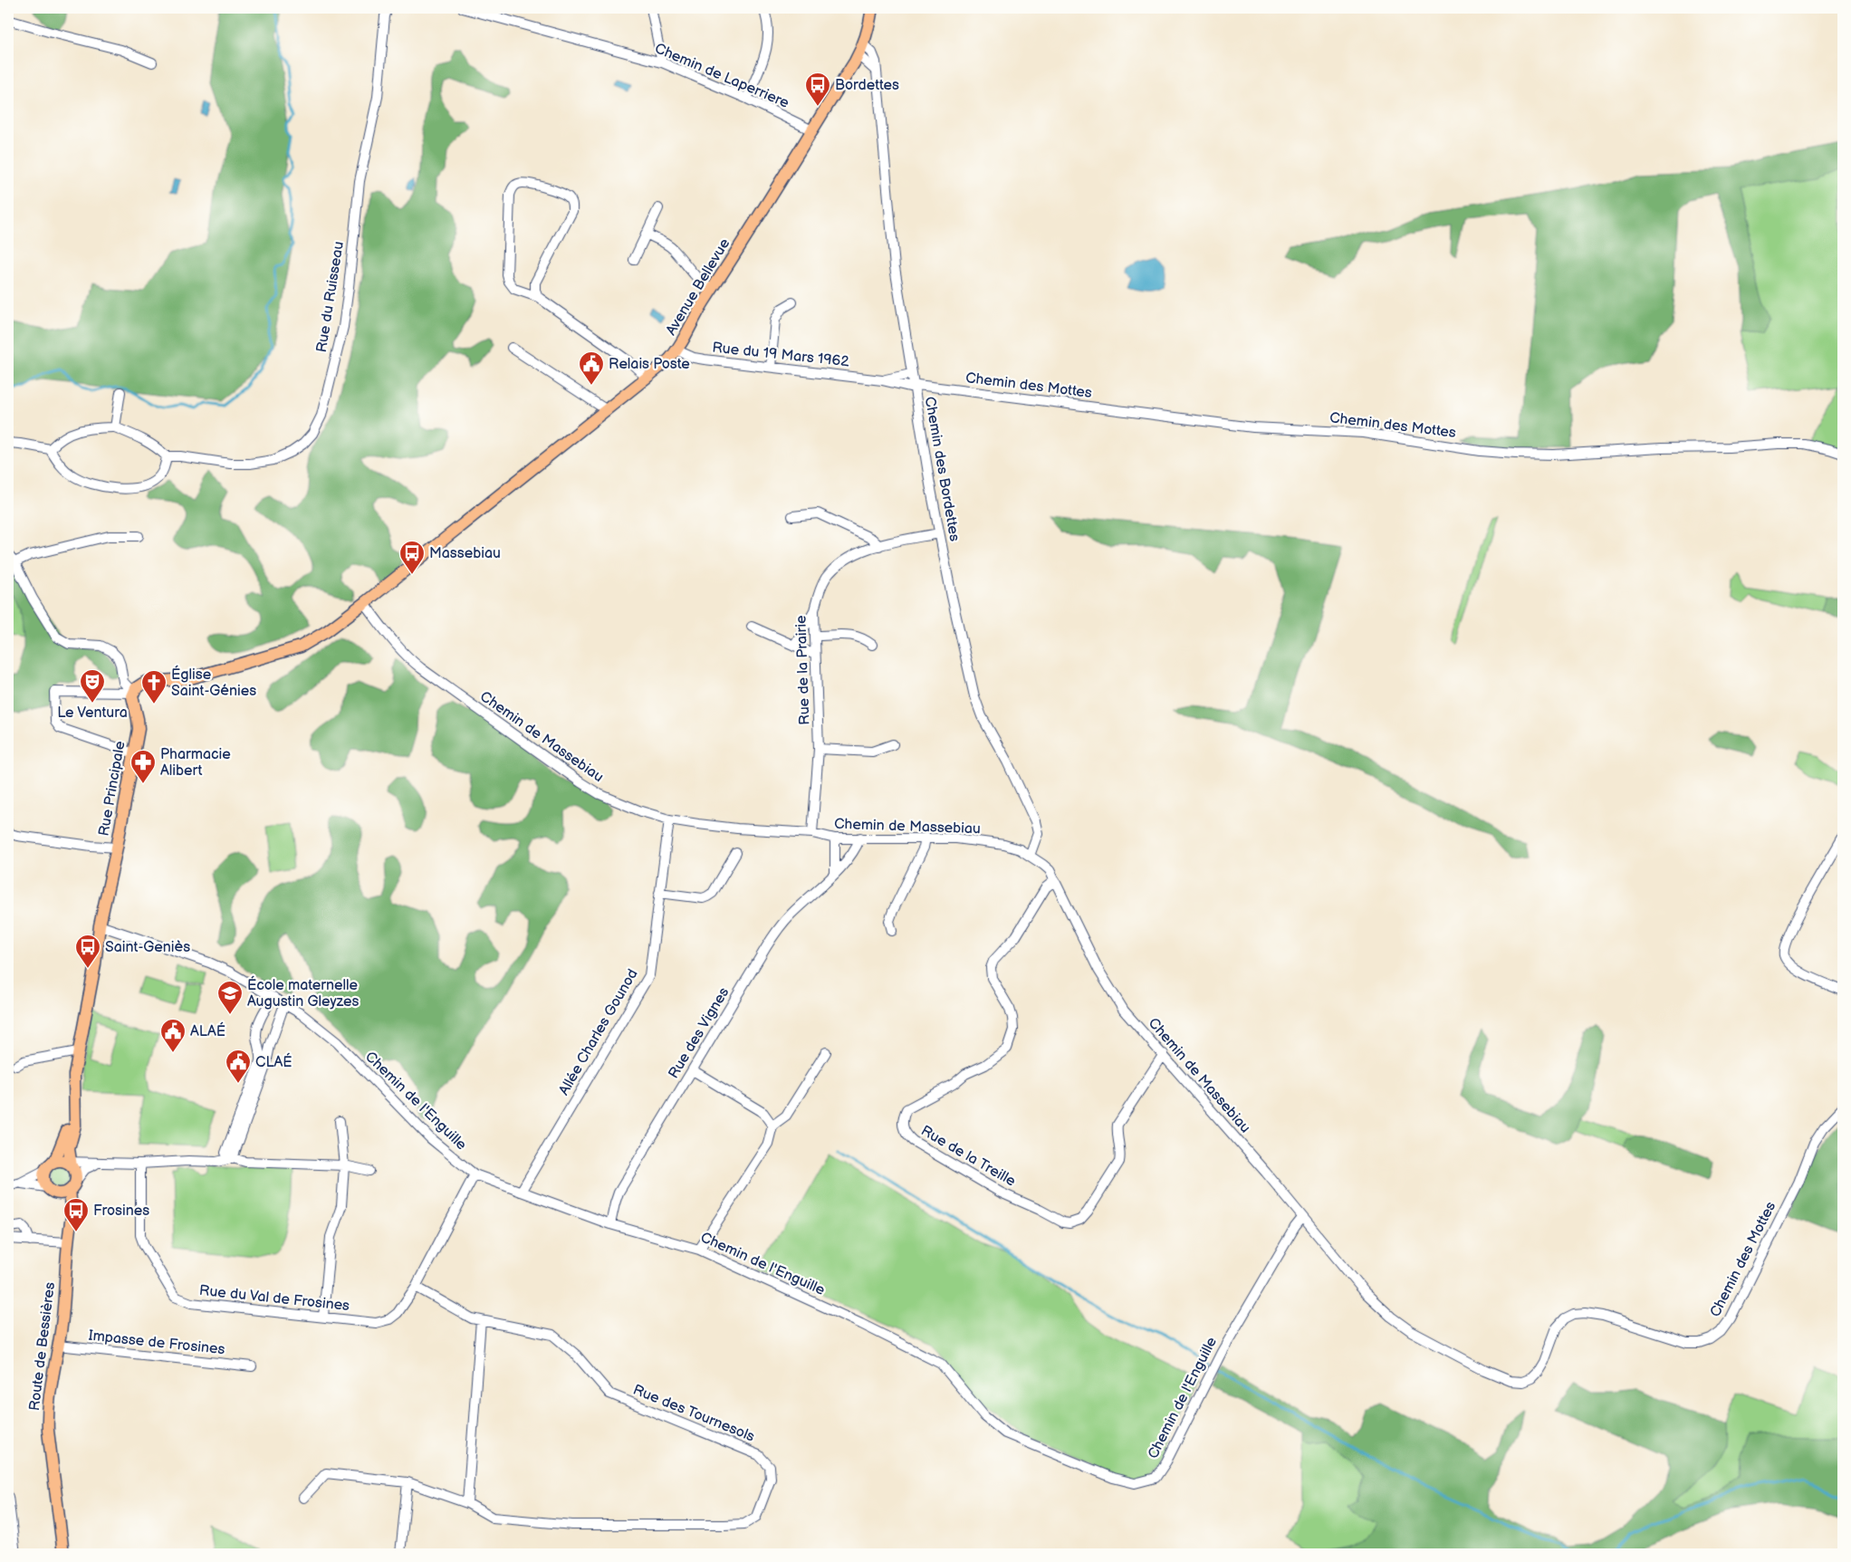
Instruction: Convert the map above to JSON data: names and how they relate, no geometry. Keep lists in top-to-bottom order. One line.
{"streets":{"main road":["Avenue Bellevue","Rue Principale","Route de Bessières"],"street":["Chemin de Laperriere","Rue du Ruisseau","Rue du 19 Mars 1962","Chemin des Mottes","Chemin des Bordettes","Rue de la Prairie","Chemin de Massebiau","Allée Charles Gounod","Rue des Vignes","Chemin de l'Enguille","Rue de la Treille","Rue du Val de Frosines","Impasse de Frosines","Rue des Tournesols"]},"crossings":[["Chemin de Laperriere","Avenue Bellevue"],["Avenue Bellevue","Rue du 19 Mars 1962"],["Avenue Bellevue","Chemin des Bordettes"],["Avenue Bellevue","Chemin de Massebiau"],["Rue du 19 Mars 1962","Chemin des Mottes"],["Rue du 19 Mars 1962","Chemin des Bordettes"],["Chemin des Mottes","Chemin des Bordettes"],["Chemin des Mottes","Chemin de Massebiau"],["Chemin des Bordettes","Rue de la Prairie"],["Chemin des Bordettes","Chemin de Massebiau"],["Rue de la Prairie","Chemin de Massebiau"],["Chemin de Massebiau","Allée Charles Gounod"],["Chemin de Massebiau","Rue des Vignes"],["Chemin de Massebiau","Chemin de l'Enguille"],["Chemin de Massebiau","Rue de la Treille"],["Rue Principale","Chemin de l'Enguille"],["Rue Principale","Route de Bessières"],["Allée Charles Gounod","Chemin de l'Enguille"],["Rue des Vignes","Chemin de l'Enguille"],["Chemin de l'Enguille","Rue du Val de Frosines"],["Impasse de Frosines","Route de Bessières"]],"places":{"bus stop":["Bordettes","Massebiau","Saint-Geniès","Frosines"],"public building":["Relais Poste","ALAÉ","CLAÉ"],"theatre":["Le Ventura"],"church":["Église Saint-Génies"],"pharmacy":["Pharmacie Alibert"],"school or university":["École maternelle Augustin Gleyzes"]}}
